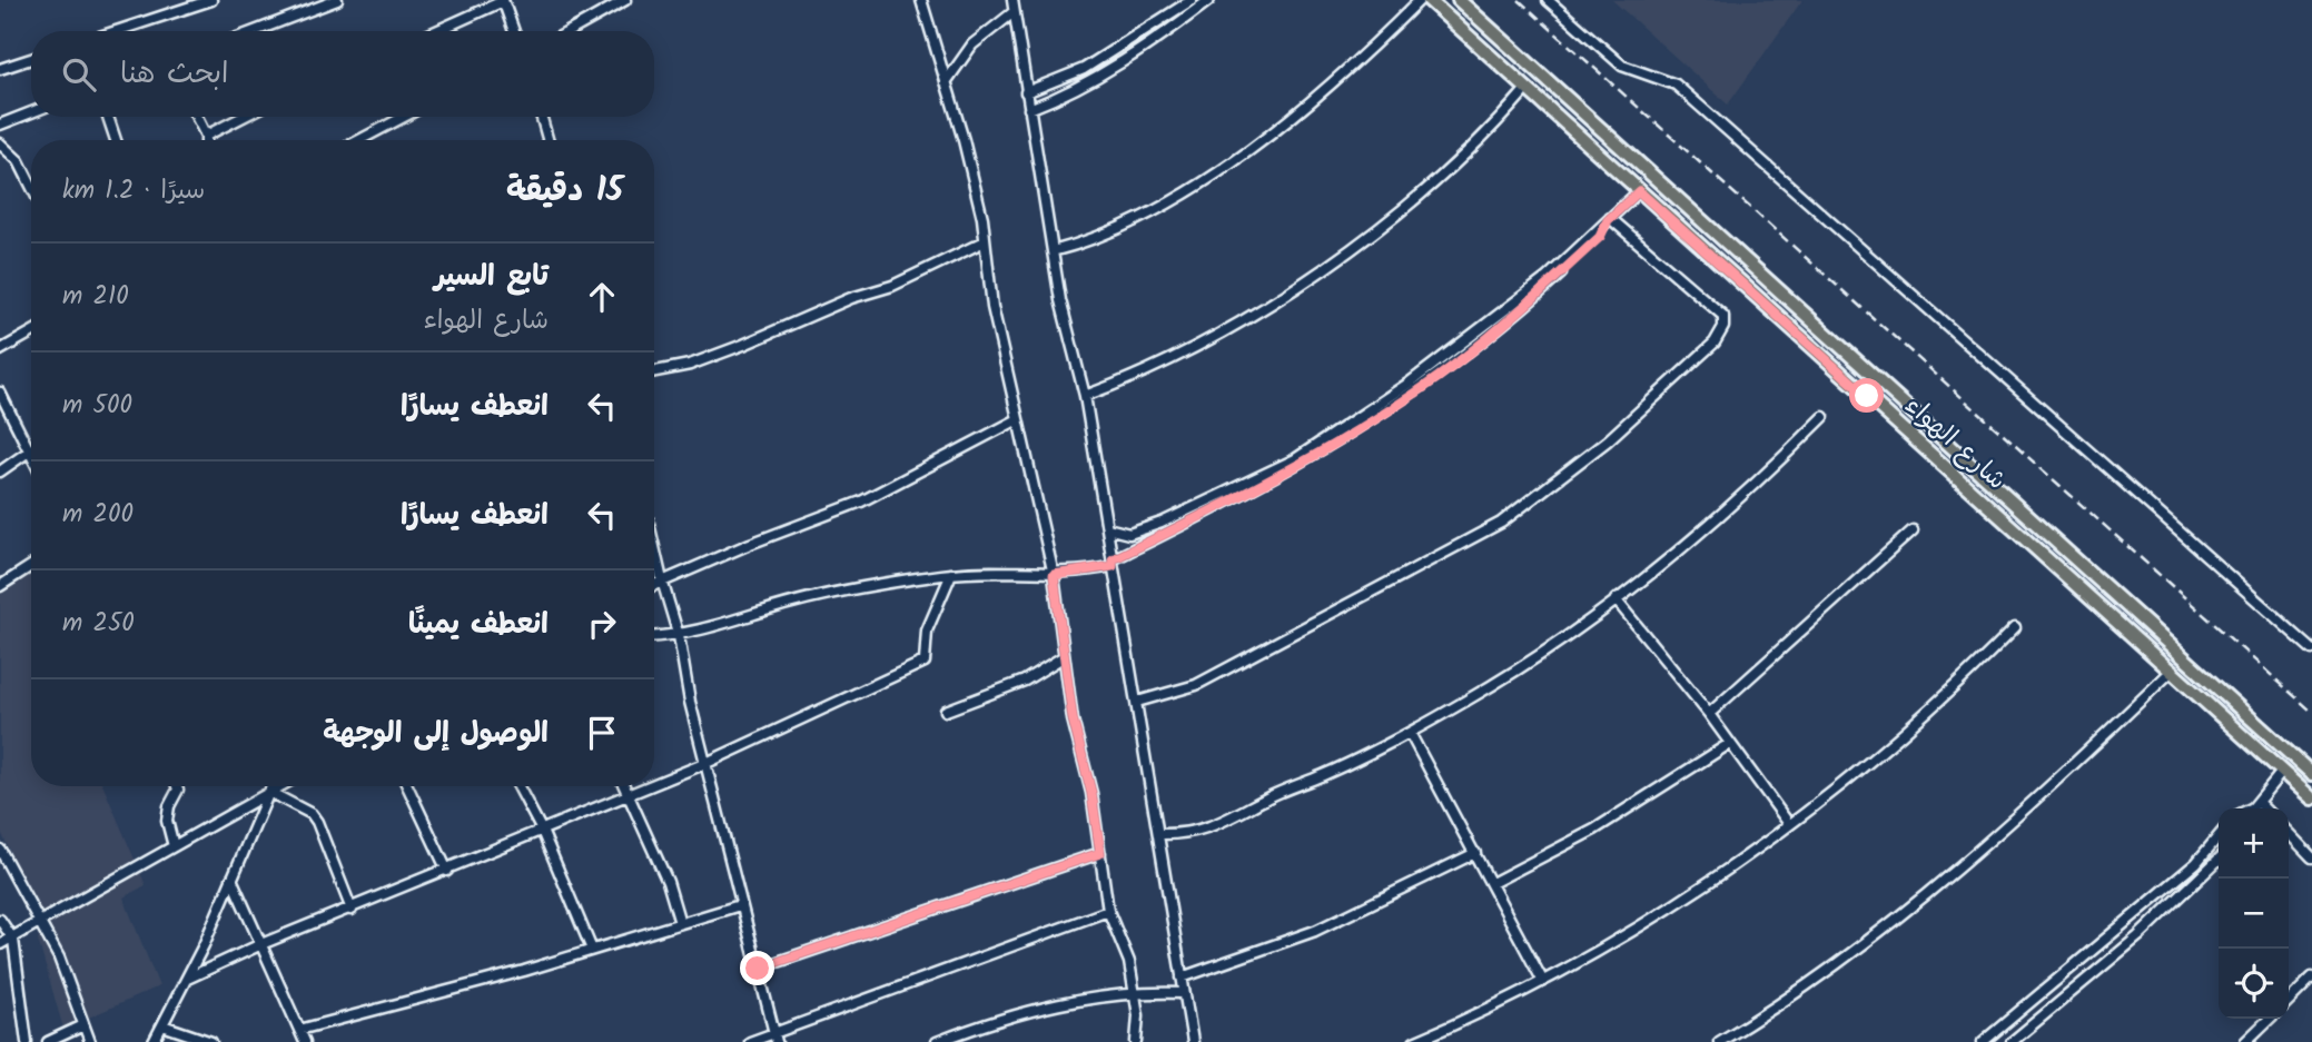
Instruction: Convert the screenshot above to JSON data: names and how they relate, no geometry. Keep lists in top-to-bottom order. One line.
{"streets":{"main road":["شارع الهواء"]},"page":{"search":"ابحث هنا","heading":["15 دقيقة","سيرًا · 1.2 km"],"list":[["تابع السير","شارع الهواء","210 m"],["انعطف يسارًا","500 m"],["انعطف يسارًا","200 m"],["انعطف يمينًا","250 m"],"الوصول إلى الوجهة"],"map_buttons":["+","−"]}}
